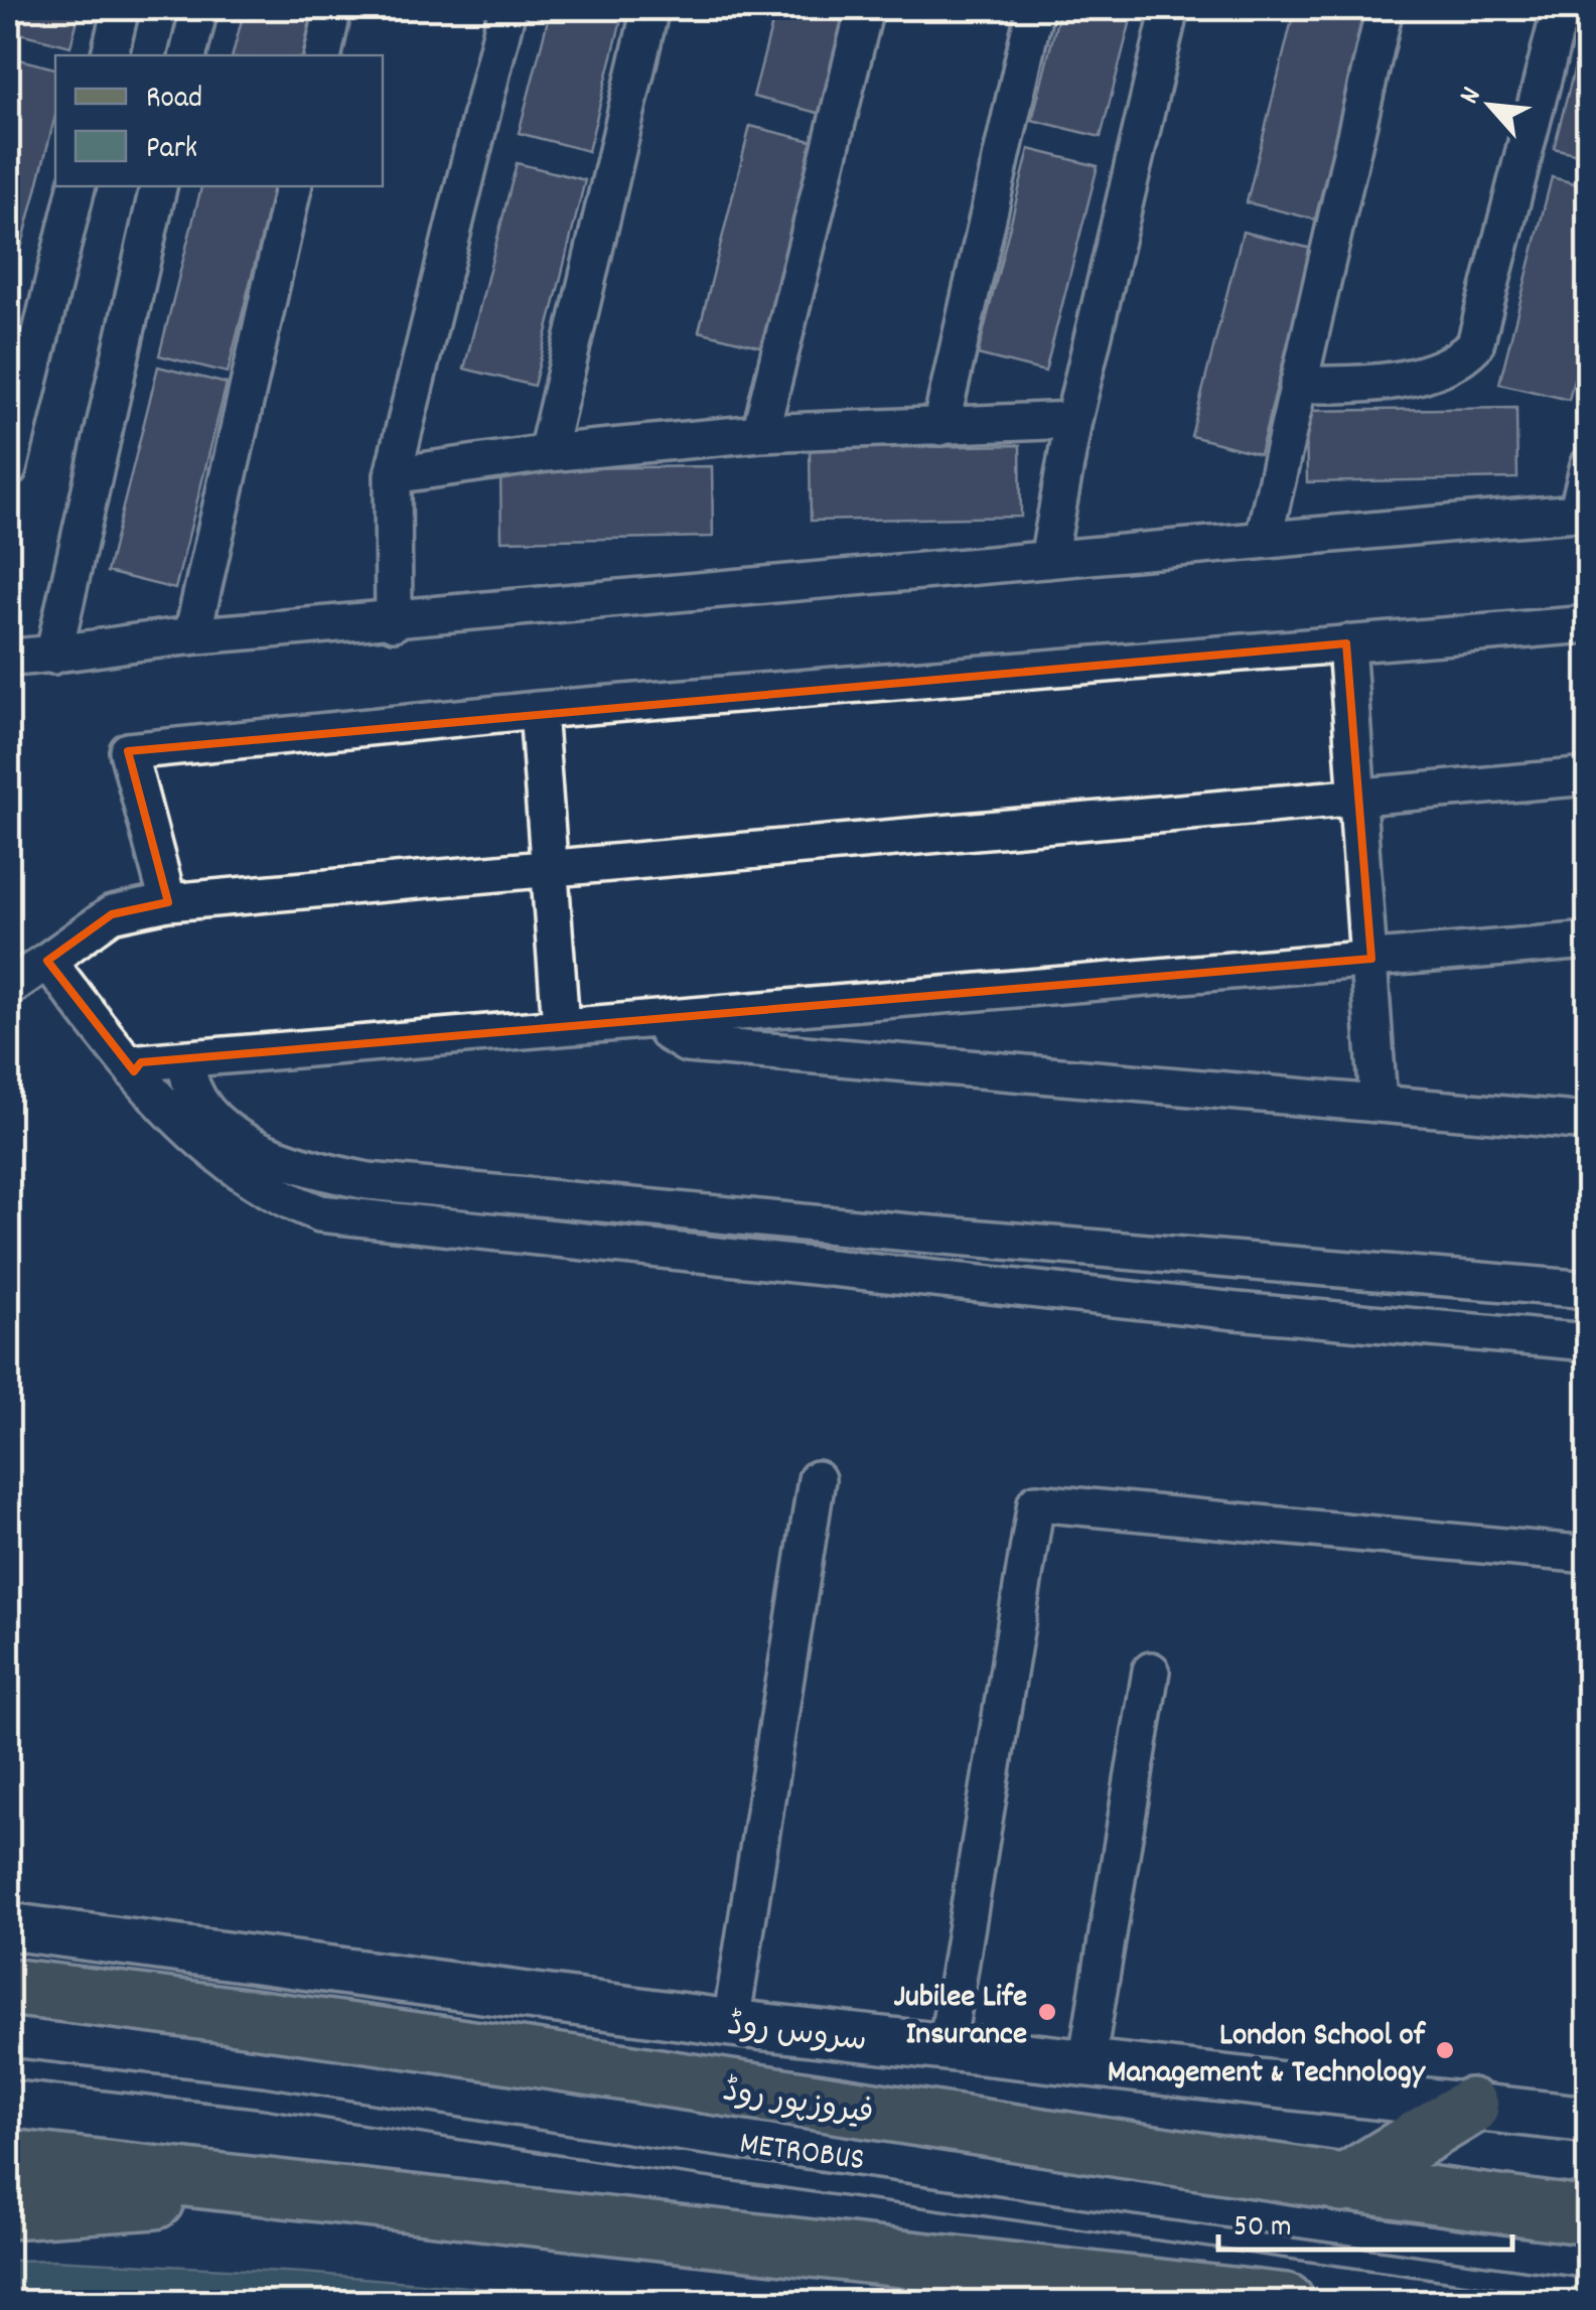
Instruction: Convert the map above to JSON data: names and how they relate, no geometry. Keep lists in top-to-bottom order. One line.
{"streets":{"main road":["فیروزپور روڈ"],"street":["سروس روڈ"],"lane":["METROBUS"]},"places":["Jubilee Life Insurance","London School of Management & Technology"],"legend":["Road","Park"],"scale_bar":"50 m","north":"top left"}
